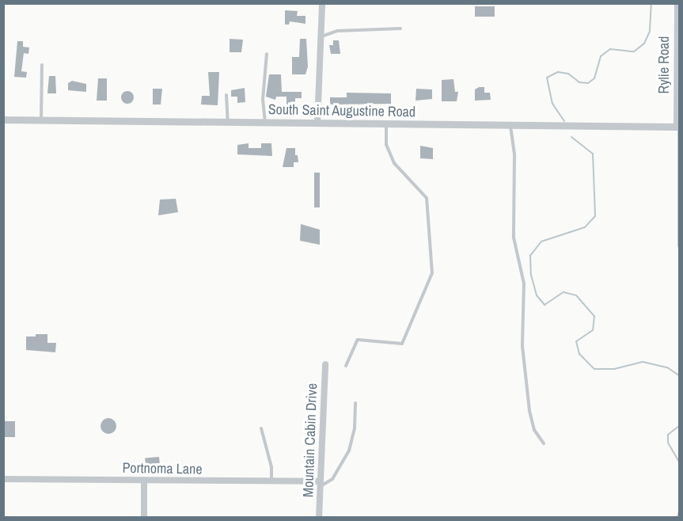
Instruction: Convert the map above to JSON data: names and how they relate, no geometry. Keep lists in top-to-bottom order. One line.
{"streets":{"street":["Rylie Road","South Saint Augustine Road","Mountain Cabin Drive","Portnoma Lane"]},"crossings":[["Rylie Road","South Saint Augustine Road"],["Mountain Cabin Drive","Portnoma Lane"]]}
